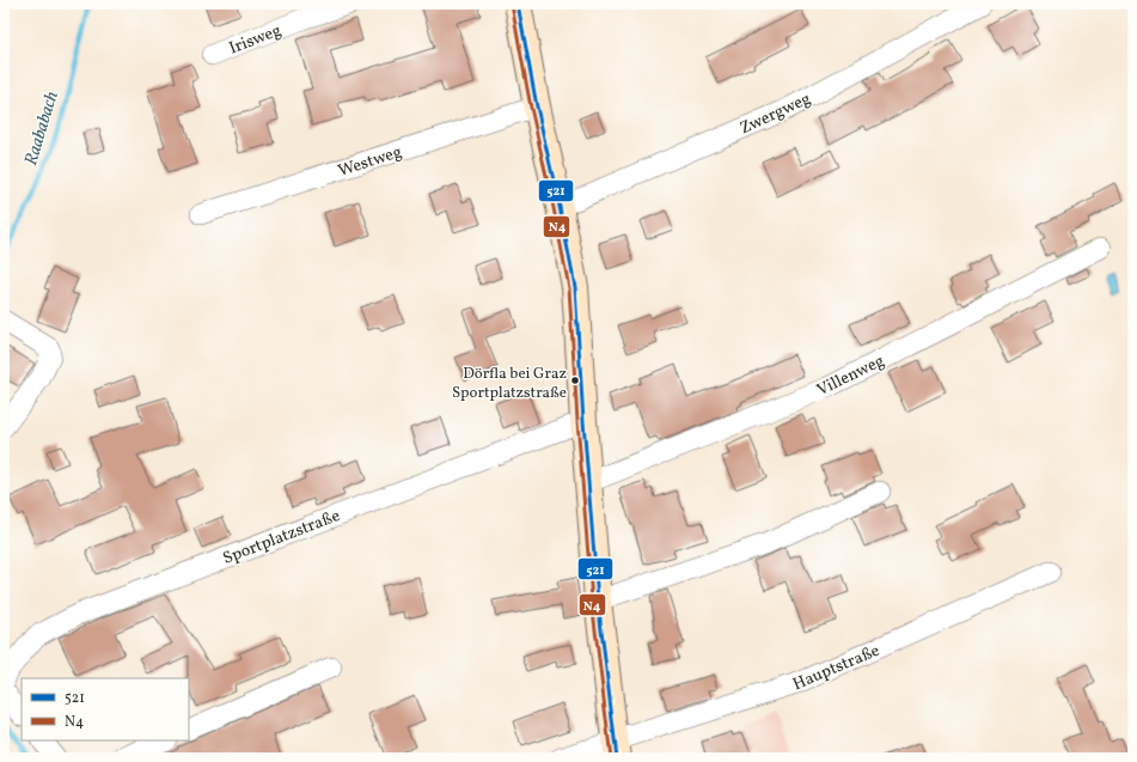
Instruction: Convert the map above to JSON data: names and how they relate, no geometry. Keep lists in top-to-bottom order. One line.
{"streets":{"street":["Irisweg","Zwergweg","Westweg","Villenweg","Sportplatzstraße","Hauptstraße"]},"water":["Raababach"],"places":["Dörfla bei Graz Sportplatzstraße"],"lines":["transit line 521","transit line N4"],"legend":["521","N4"]}
